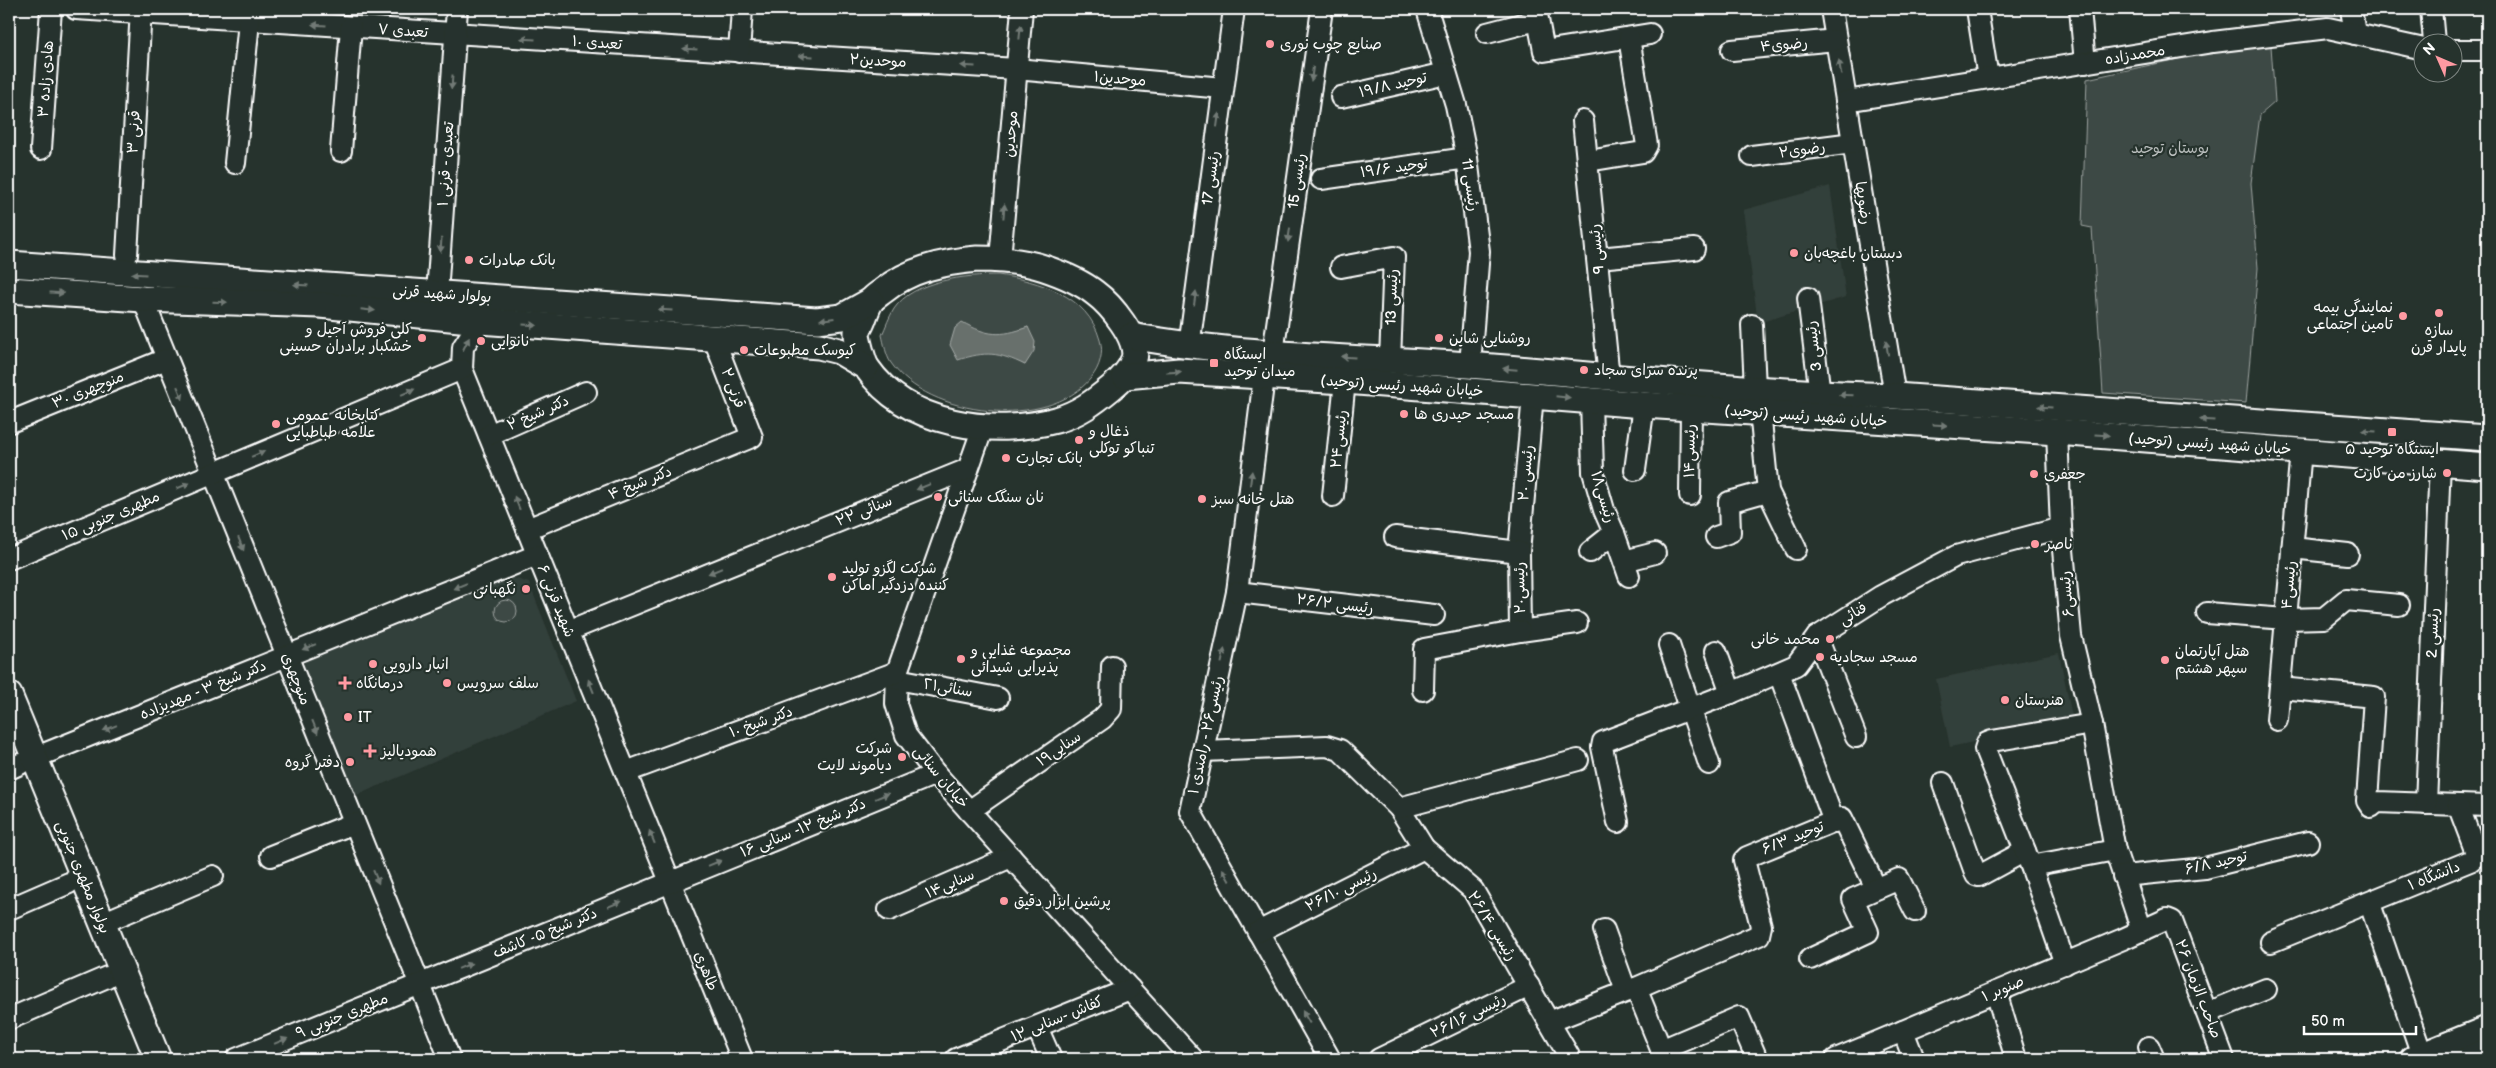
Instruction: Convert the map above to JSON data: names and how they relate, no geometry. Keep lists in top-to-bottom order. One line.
{"streets":{"main road":["بولوار شهید قرنی","خیابان شهید رئیسی (توحید)","بولوار مطهری جنوبی"],"street":["تعبدی ۷","تعبدی ۱۰","رضوی۴","محمدزاده","موحدین۲","هادی زاده ۳","موحدین۱","توحید ۱۹/۸","قرنی ۳","موحدین","رضوی۲","تعبدی - قرنی ۱","توحید ۱۹/۶","رئیسی 17","رئیسی 15","رئیسی 11","رضویها","رئیسی 9","رئیسی 13","رئیسی 3","قرنی ۲","منوچهری ۳۰","دکتر شیخ ۲","رئیسی۲۴","رئیسی۱۴","رئیسی ۲۰","دکتر شیخ ۴","رئیسی۱۸","سنائی ۲۲","مطهری جنوبی ۱۵","رئیسی۴","رئیسی۲۰","رئیسی۶","شهید قرنی ۶","رئیسی ۲۶/۲","فنائی","رئیسی 2","منوچهری","سنائی٢١","دکتر شیخ ۳ - مهدیزاده","دکتر شیخ ۱۰","رئیسی۲۶ - رامندی ۱","سنایی۱۹","خیابان سنائی","دکتر شیخ ۱۲- سنایی ۱۶","توحید ۶/۳","توحید ۶/۸","دانشگاه ۱","سنایی۱۴","رئیسی ۲۶/۱۰","رئیسی ۲۶/۴","دکتر شیخ ۵- کاشف","طاهری","صنوبر ۱","صاحب الزمان ۲۶","مطهری جنوبی ۹","رئیسی ۲۶/۱۶","کفاش -سنایی ۱۲"]},"crossings":[["تعبدی ۷","تعبدی ۱۰"],["تعبدی ۷","قرنی ۳"],["تعبدی ۷","تعبدی - قرنی ۱"],["تعبدی ۱۰","موحدین۲"],["تعبدی ۱۰","تعبدی - قرنی ۱"],["رضوی۴","رضویها"],["محمدزاده","رضویها"],["موحدین۲","موحدین۱"],["موحدین۲","موحدین"],["موحدین۱","موحدین"],["موحدین۱","رئیسی 17"],["توحید ۱۹/۸","رئیسی 11"],["موحدین","بولوار شهید قرنی"],["رضوی۲","رضویها"],["تعبدی - قرنی ۱","بولوار شهید قرنی"],["توحید ۱۹/۶","رئیسی 11"],["رئیسی 17","خیابان شهید رئیسی (توحید)"],["رئیسی 15","خیابان شهید رئیسی (توحید)"],["رئیسی 11","خیابان شهید رئیسی (توحید)"],["رضویها","خیابان شهید رئیسی (توحید)"],["رئیسی 9","خیابان شهید رئیسی (توحید)"],["بولوار شهید قرنی","خیابان شهید رئیسی (توحید)"],["بولوار شهید قرنی","قرنی ۲"],["بولوار شهید قرنی","شهید قرنی ۶"],["بولوار شهید قرنی","منوچهری"],["رئیسی 13","خیابان شهید رئیسی (توحید)"],["رئیسی 3","خیابان شهید رئیسی (توحید)"],["خیابان شهید رئیسی (توحید)","رئیسی۲۴"],["خیابان شهید رئیسی (توحید)","رئیسی۱۴"],["خیابان شهید رئیسی (توحید)","رئیسی ۲۰"],["خیابان شهید رئیسی (توحید)","رئیسی۱۸"],["خیابان شهید رئیسی (توحید)","رئیسی۴"],["خیابان شهید رئیسی (توحید)","رئیسی۶"],["خیابان شهید رئیسی (توحید)","رئیسی 2"],["خیابان شهید رئیسی (توحید)","رئیسی۲۶ - رامندی ۱"],["قرنی ۲","دکتر شیخ ۴"],["منوچهری ۳۰","منوچهری"],["دکتر شیخ ۲","شهید قرنی ۶"],["رئیسی ۲۰","رئیسی۲۰"],["دکتر شیخ ۴","شهید قرنی ۶"],["سنائی ۲۲","شهید قرنی ۶"],["سنائی ۲۲","خیابان سنائی"],["مطهری جنوبی ۱۵","شهید قرنی ۶"],["مطهری جنوبی ۱۵","منوچهری"],["رئیسی۶","فنائی"],["رئیسی۶","توحید ۶/۸"],["رئیسی۶","صنوبر ۱"],["شهید قرنی ۶","دکتر شیخ ۳ - مهدیزاده"],["شهید قرنی ۶","دکتر شیخ ۱۰"],["شهید قرنی ۶","دکتر شیخ ۱۲- سنایی ۱۶"],["شهید قرنی ۶","دکتر شیخ ۵- کاشف"],["شهید قرنی ۶","طاهری"],["رئیسی ۲۶/۲","رئیسی۲۶ - رامندی ۱"],["منوچهری","دکتر شیخ ۳ - مهدیزاده"],["منوچهری","دکتر شیخ ۵- کاشف"],["منوچهری","مطهری جنوبی ۹"],["سنائی٢١","دکتر شیخ ۱۰"],["سنائی٢١","خیابان سنائی"],["دکتر شیخ ۳ - مهدیزاده","بولوار مطهری جنوبی"],["دکتر شیخ ۱۰","خیابان سنائی"],["رئیسی۲۶ - رامندی ۱","رئیسی ۲۶/۱۰"],["رئیسی۲۶ - رامندی ۱","رئیسی ۲۶/۴"],["سنایی۱۹","خیابان سنائی"],["خیابان سنائی","دکتر شیخ ۱۲- سنایی ۱۶"],["خیابان سنائی","سنایی۱۴"],["خیابان سنائی","کفاش -سنایی ۱۲"],["دکتر شیخ ۱۲- سنایی ۱۶","دکتر شیخ ۵- کاشف"],["دکتر شیخ ۱۲- سنایی ۱۶","طاهری"],["رئیسی ۲۶/۱۰","رئیسی ۲۶/۴"],["رئیسی ۲۶/۴","رئیسی ۲۶/۱۶"],["دکتر شیخ ۵- کاشف","طاهری"],["دکتر شیخ ۵- کاشف","مطهری جنوبی ۹"],["صنوبر ۱","صاحب الزمان ۲۶"]],"one_way":["تعبدی ۱۰","موحدین۲","موحدین","رئیسی 17","رئیسی 15","سنائی ۲۲","مطهری جنوبی ۱۵","شهید قرنی ۶","منوچهری","رئیسی۲۶ - رامندی ۱","دکتر شیخ ۱۲- سنایی ۱۶","دکتر شیخ ۵- کاشف"],"parks":["بوستان توحید"],"places":{"other":["صنایع چوب نوری","دبستان باغچه‌بان","بانک صادرات","سازه پایدار قرن","نمایندگی بیمه تامین اجتماعی","کلی فروش آجیل و خشکبار برادران حسینی","روشنایی شاین","نانوایی","کیوسک مطبوعات","پرنده سرای سجاد","مسجد حیدری ها","کتابخانه عمومی علامه طباطبایی","ذغال و تنباکو توکلی","بانک تجارت","شارز من کارت","جعفری","نان سنگک سنائی","هتل خانه سبز","ناصر","شرکت لگزو تولید کننده دزدگیر اماکن","نگهبانی","محمد خانی","مسجد سجادیه","مجموعه غذایی و پذیرایی شیدائی","هتل آپارتمان سپهر هشتم","انبار دارویی","سلف سرویس","هنرستان","IT","شرکت دیاموند لایت","دفتر گروه","پرشین ابزار دقیق"],"transit":["ایستگاه میدان توحید","ایستگاه توحید ۵"],"health":["درمانگاه","همودیالیز"]},"scale_bar":"50 m","north":"top left"}
